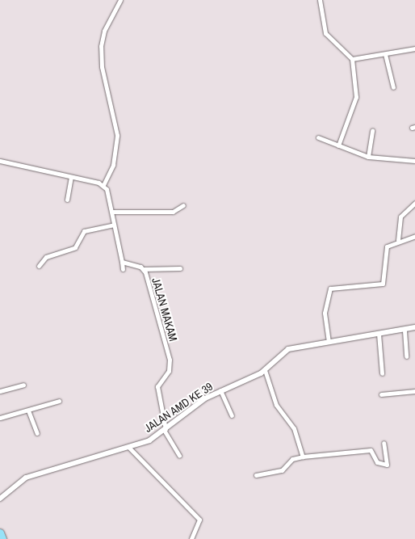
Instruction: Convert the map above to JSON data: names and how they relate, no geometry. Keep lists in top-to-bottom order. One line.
{"streets":{"street":["JALAN MAKAM","JALAN AMD KE 39"]},"crossings":[["JALAN MAKAM","JALAN AMD KE 39"]]}
